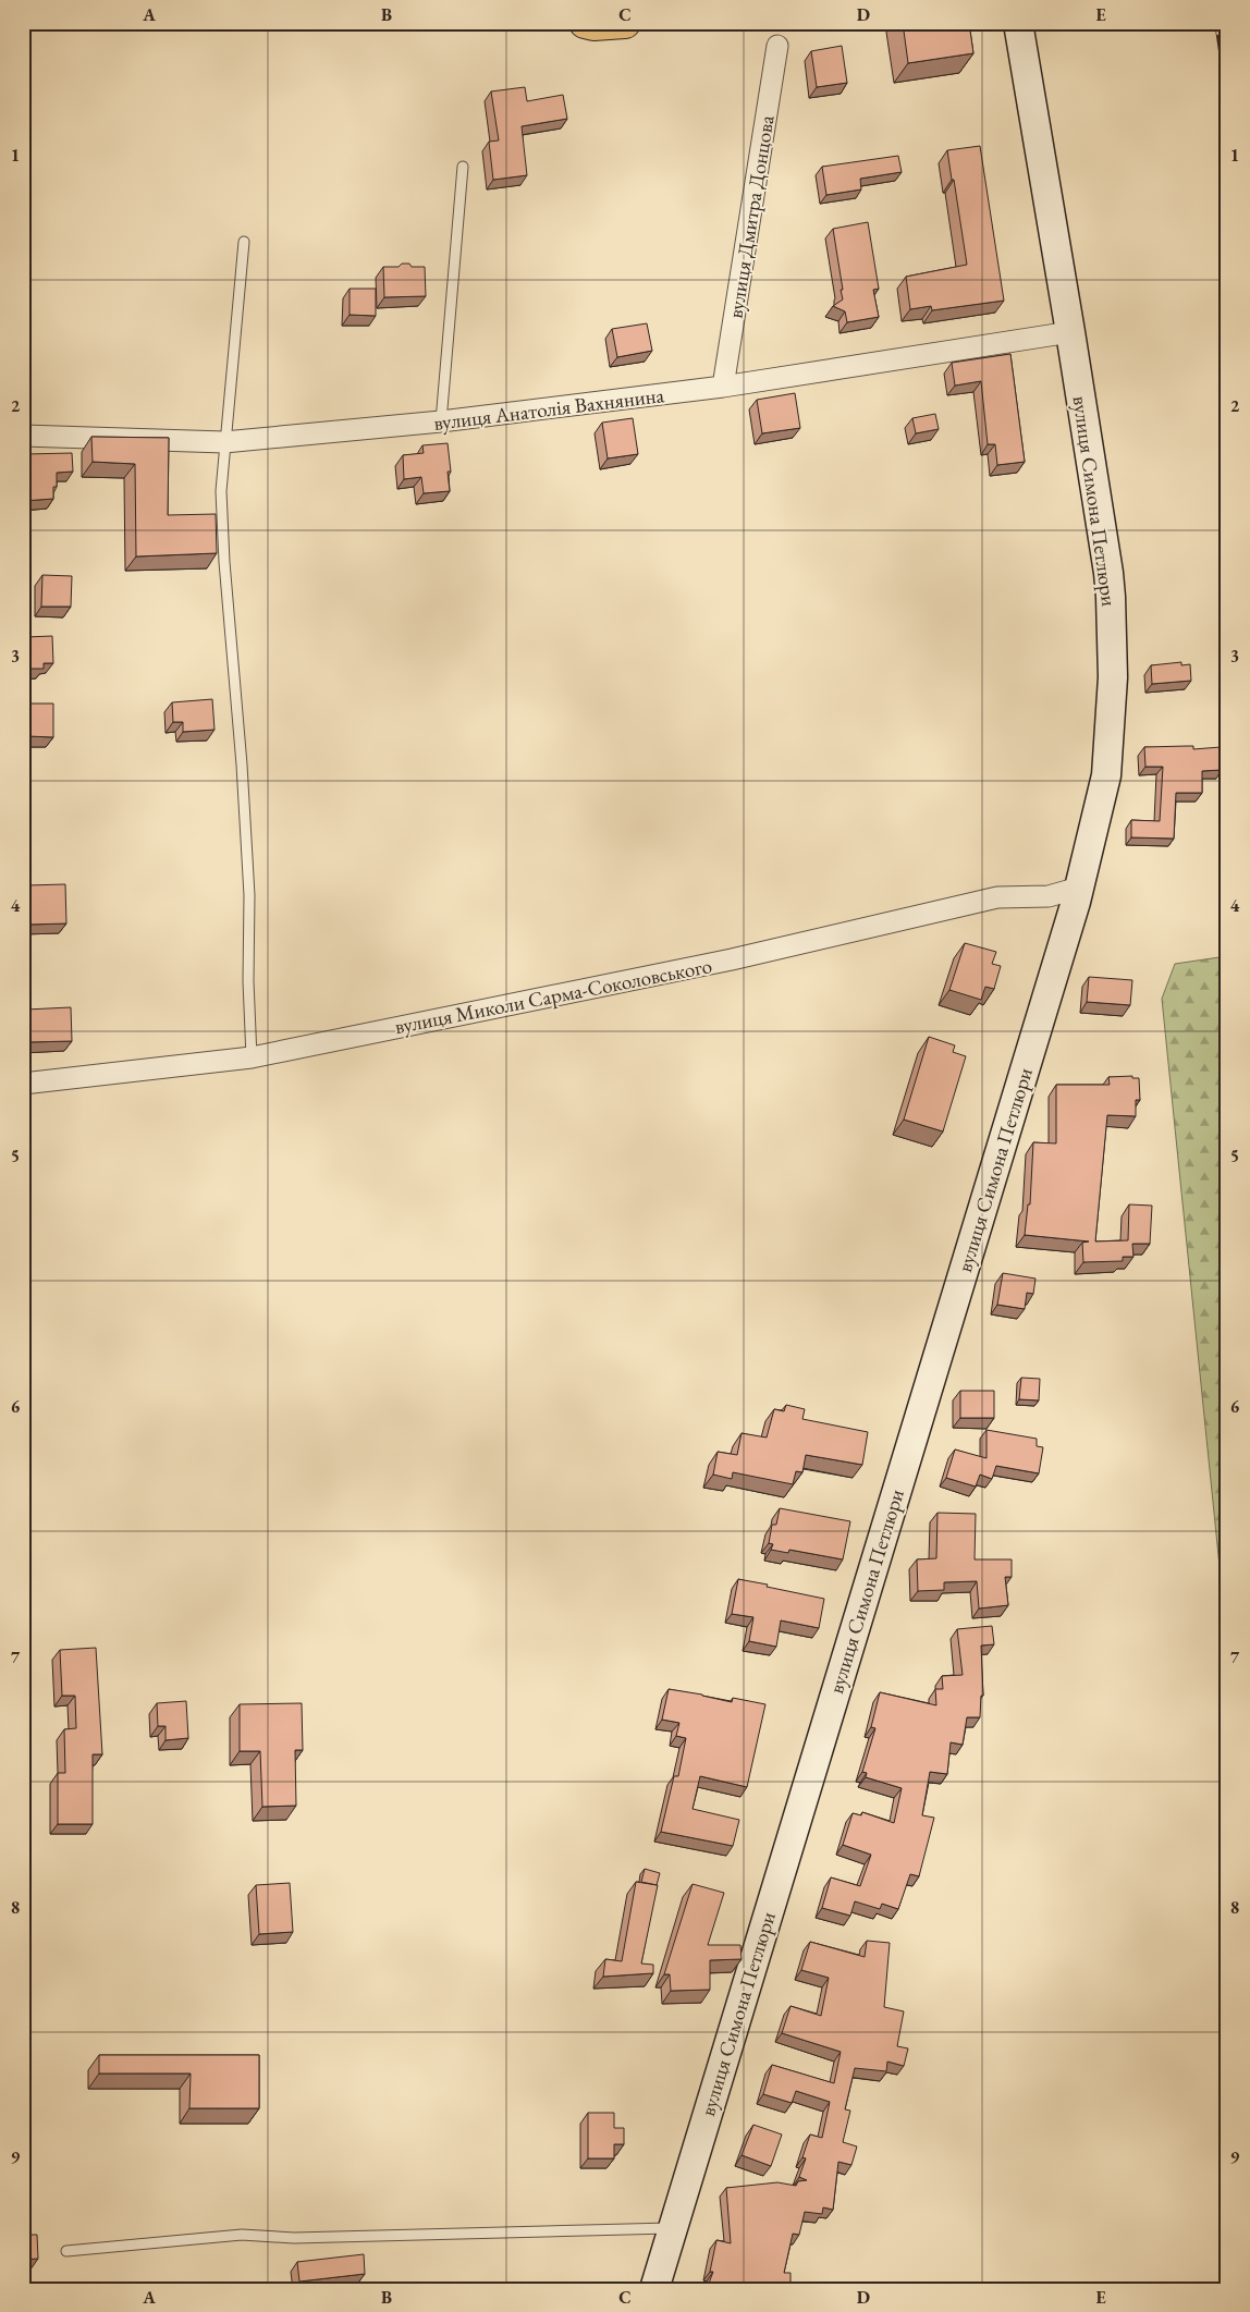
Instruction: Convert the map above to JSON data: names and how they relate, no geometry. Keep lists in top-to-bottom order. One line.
{"streets":{"street":["вулиця Дмитра Донцова","вулиця Анатолія Вахнянина","вулиця Симона Петлюри","вулиця Миколи Сарма-Соколовського"]},"crossings":[["вулиця Дмитра Донцова","вулиця Анатолія Вахнянина"],["вулиця Анатолія Вахнянина","вулиця Симона Петлюри"],["вулиця Симона Петлюри","вулиця Миколи Сарма-Соколовського"]],"grid":{"columns":["A","B","C","D","E"],"rows":["1","2","3","4","5","6","7","8","9"]}}
